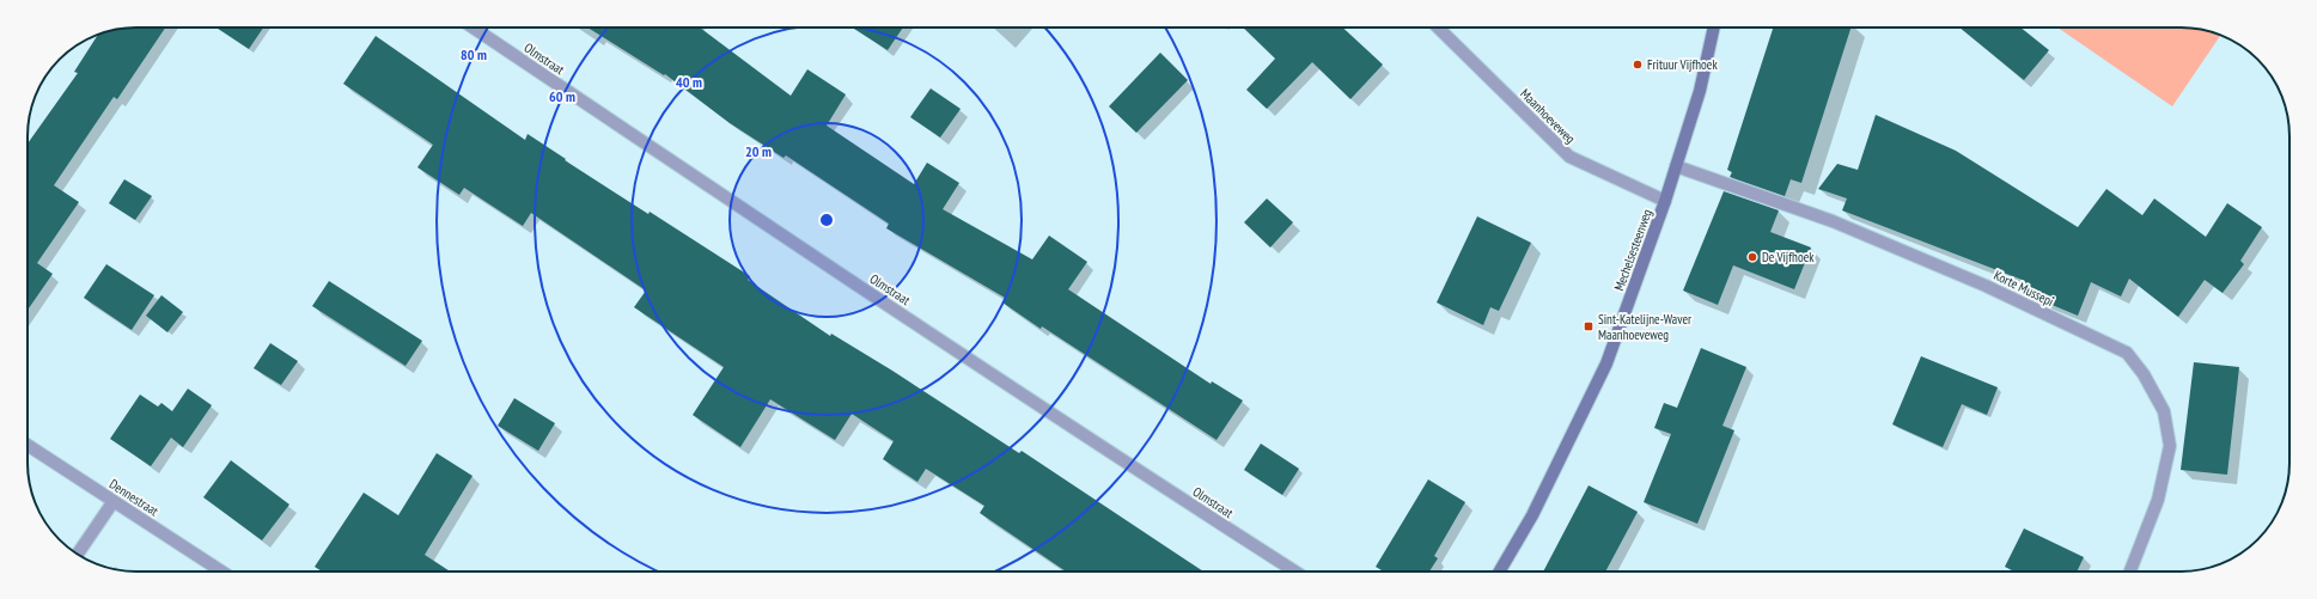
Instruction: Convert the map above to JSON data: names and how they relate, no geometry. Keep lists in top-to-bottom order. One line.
{"streets":{"main road":["Mechelsesteenweg"],"street":["Olmstraat","Maanhoeveweg","Korte Mussepi","Dennestraat"]},"crossings":[["Maanhoeveweg","Mechelsesteenweg"],["Mechelsesteenweg","Korte Mussepi"]],"places":{"other":["Frituur Vijfhoek","De Vijfhoek"],"transit":["Sint-Katelijne-Waver Maanhoeveweg"]},"rings":["80 m","40 m","60 m","20 m"]}
